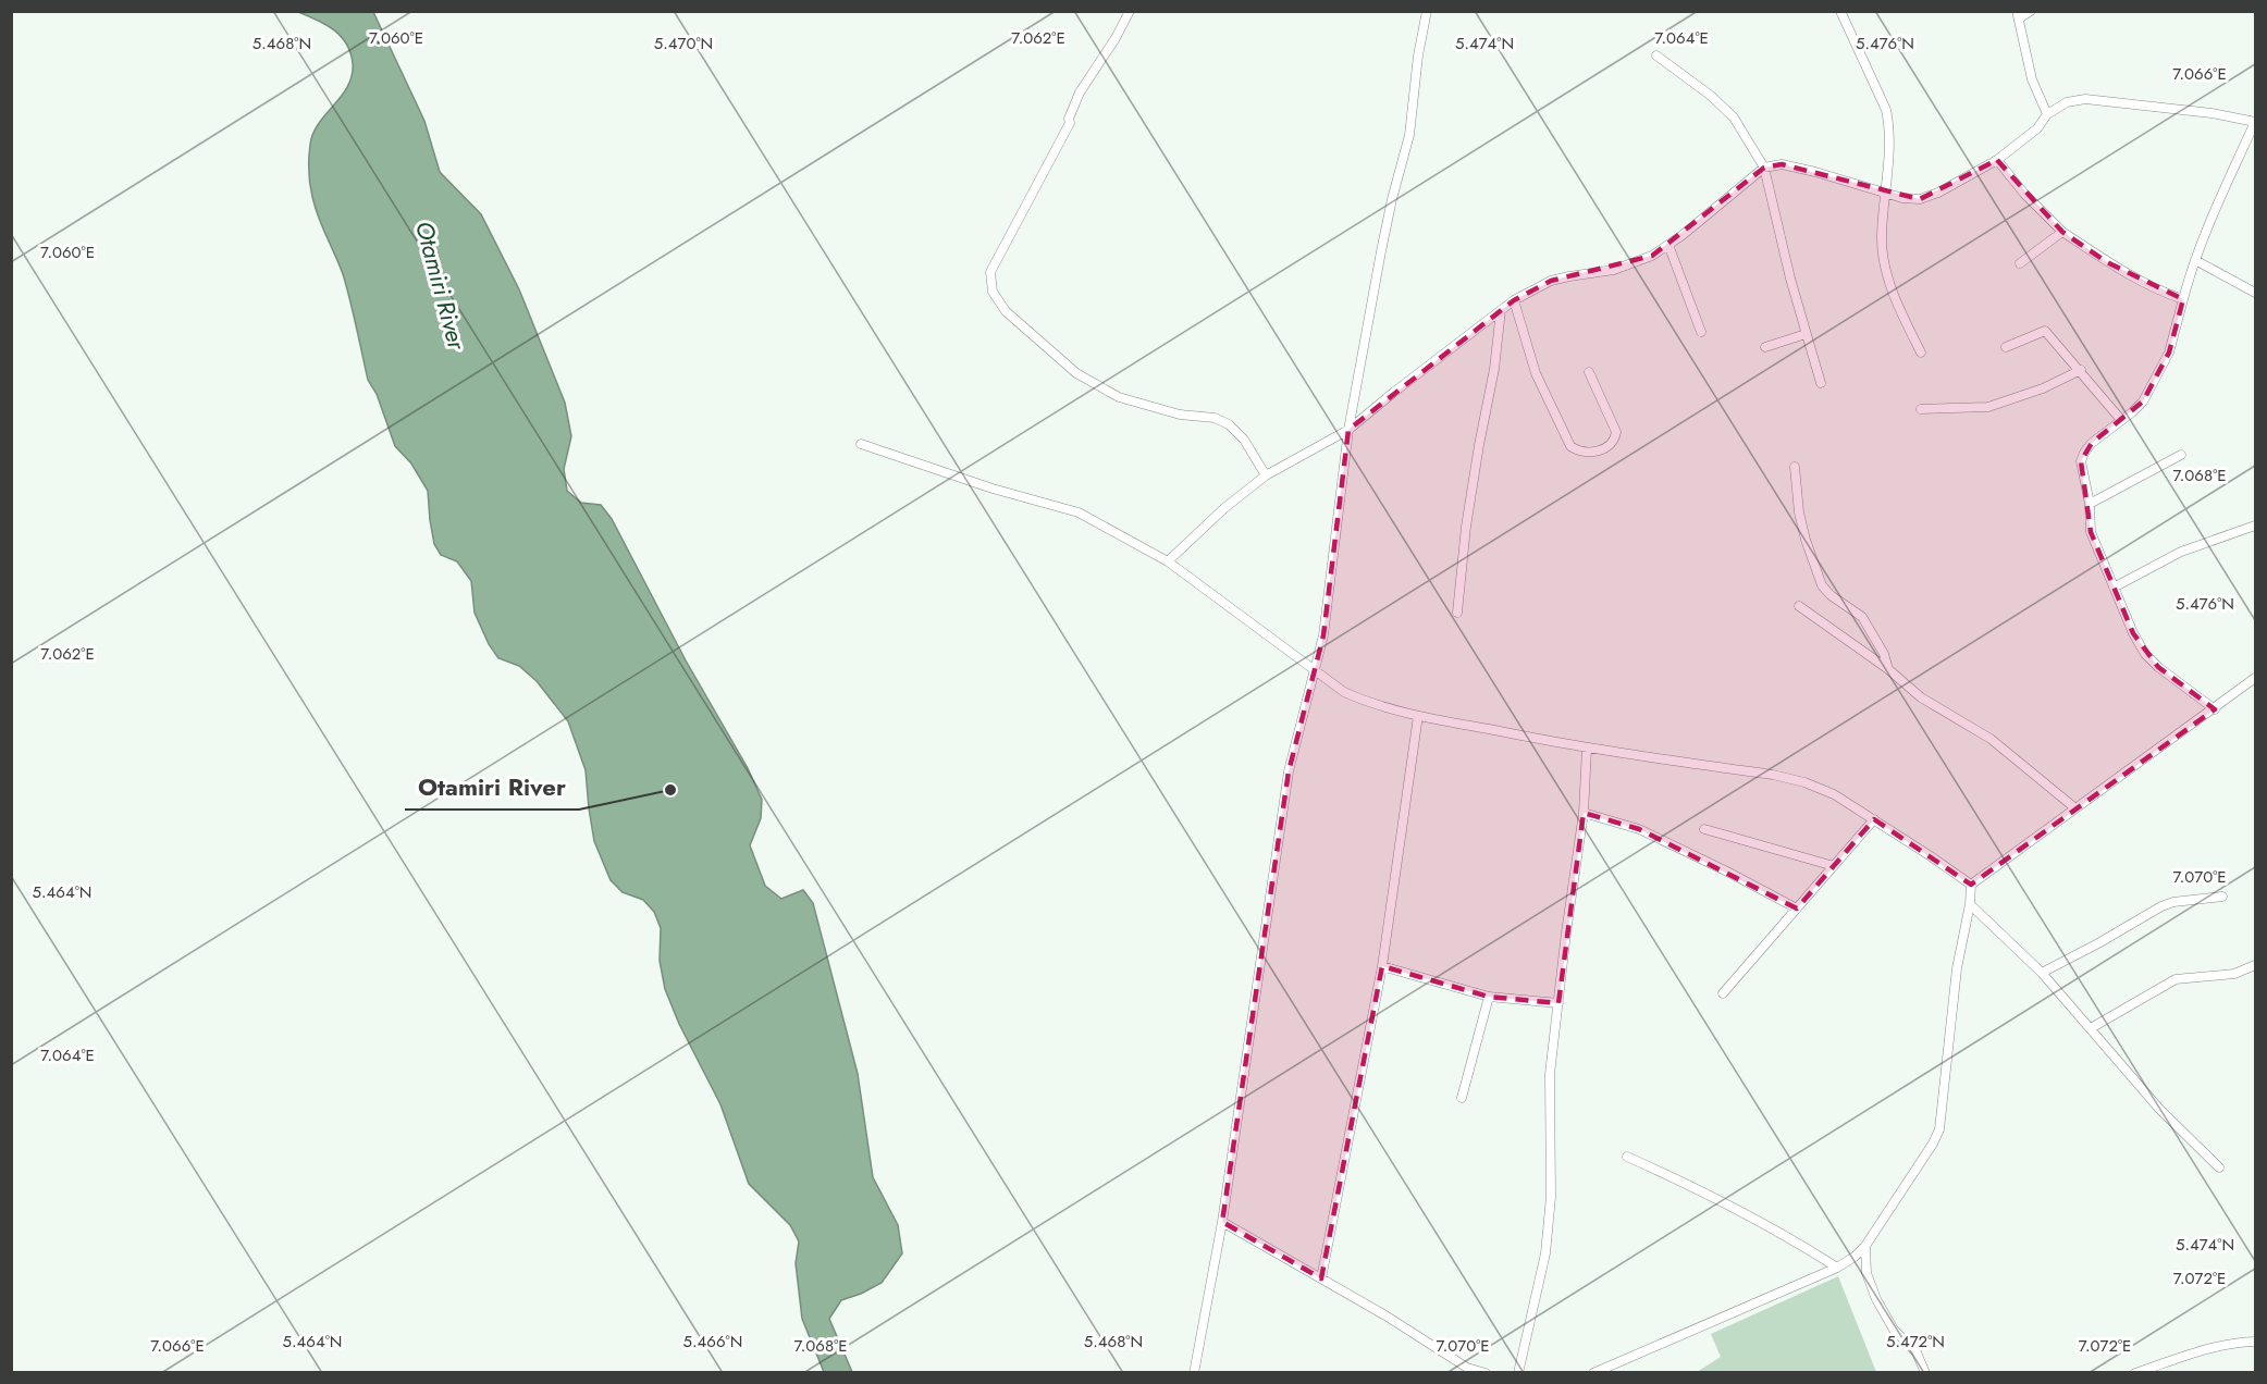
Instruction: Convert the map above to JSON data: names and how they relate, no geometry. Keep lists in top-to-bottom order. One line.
{"water":["Otamiri River"],"places":["Otamiri River"],"coordinates":["7.060°E","7.062°E","7.064°E","5.476°N","5.468°N","5.470°N","5.474°N","7.066°E","7.068°E","7.070°E","5.464°N","7.072°E","5.466°N","5.472°N"]}
